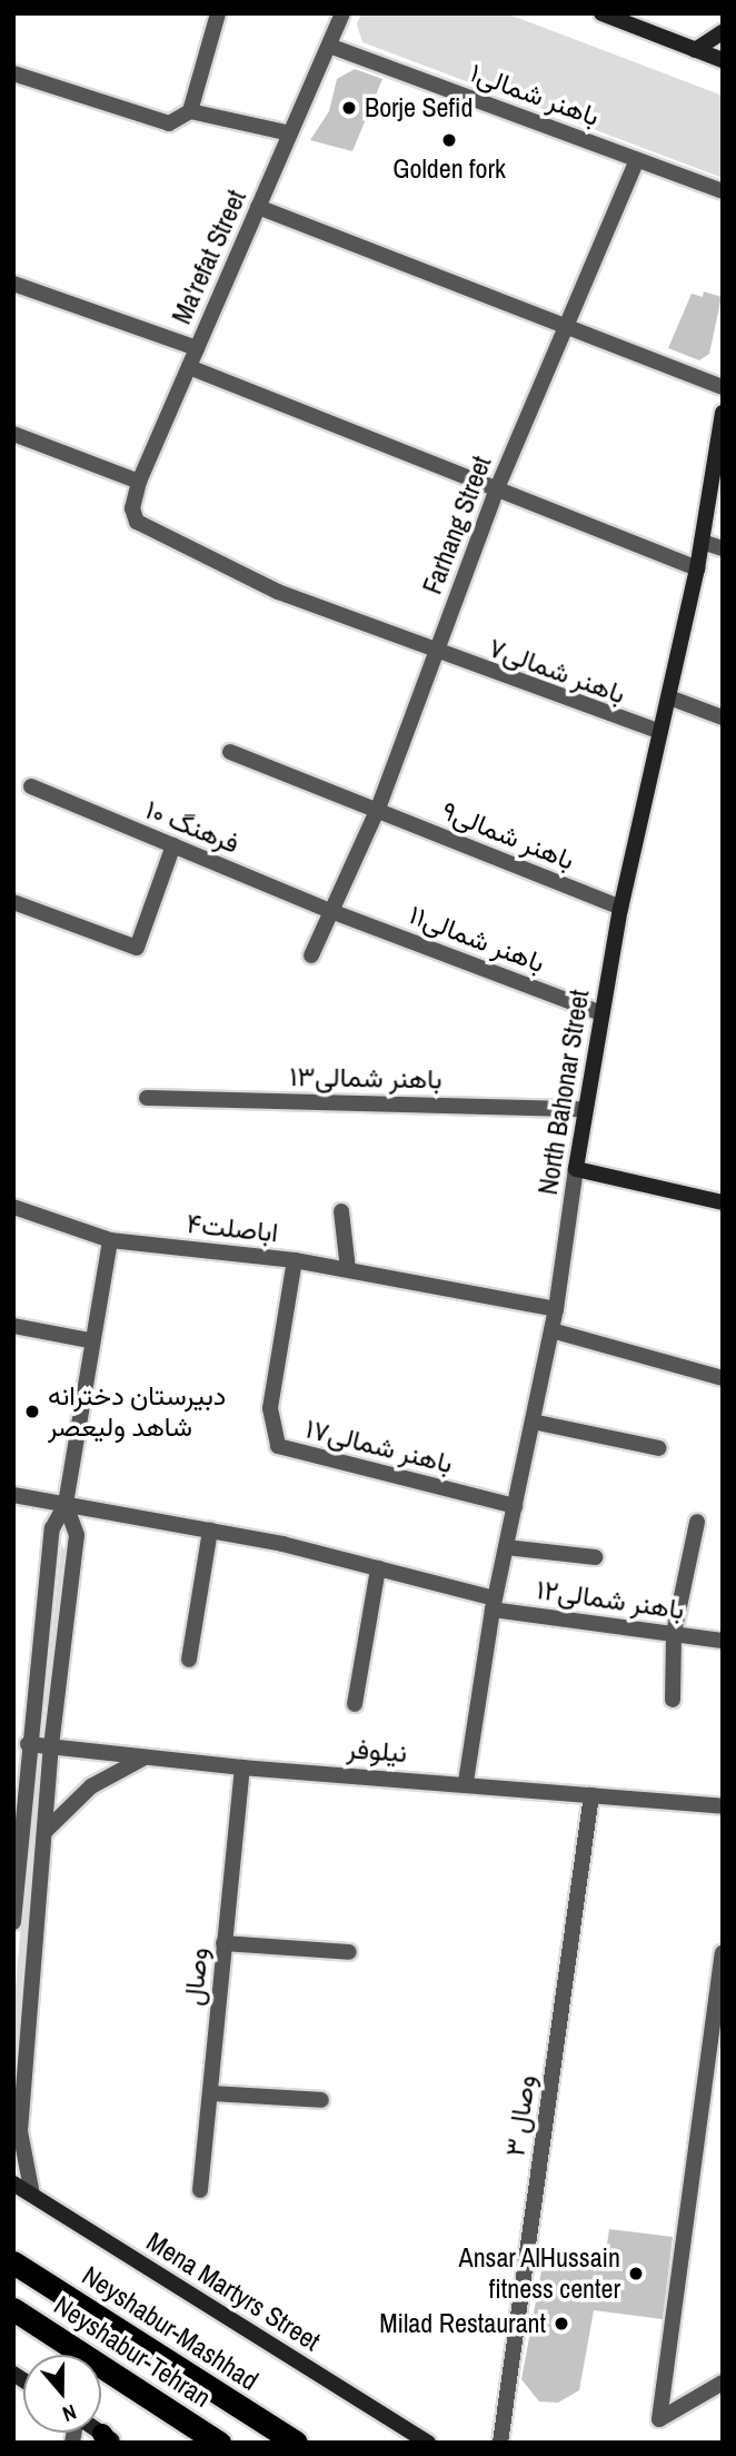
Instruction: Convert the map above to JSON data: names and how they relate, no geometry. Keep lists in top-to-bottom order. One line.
{"streets":{"highway":["Neyshabur-Mashhad","Neyshabur-Tehran"],"street":["باهنر شمالی۱","Ma'refat Street","Farhang Street","باهنر شمالی۷","فرهنگ ۱۰","باهنر شمالی۹","باهنر شمالی۱۱","باهنر شمالی۱۳","North Bahonar Street","اباصلت۴","باهنر شمالی۱۷","باهنر شمالی۱۲","نیلوفر","وصال","وصال ۳","Mena Martyrs Street"]},"crossings":[["باهنر شمالی۱","Ma'refat Street"],["باهنر شمالی۱","Farhang Street"],["Ma'refat Street","باهنر شمالی۷"],["Farhang Street","باهنر شمالی۷"],["Farhang Street","فرهنگ ۱۰"],["Farhang Street","باهنر شمالی۹"],["Farhang Street","باهنر شمالی۱۱"],["باهنر شمالی۷","North Bahonar Street"],["فرهنگ ۱۰","باهنر شمالی۱۱"],["باهنر شمالی۹","North Bahonar Street"],["باهنر شمالی۱۱","North Bahonar Street"],["باهنر شمالی۱۳","North Bahonar Street"],["North Bahonar Street","اباصلت۴"],["North Bahonar Street","باهنر شمالی۱۷"],["North Bahonar Street","باهنر شمالی۱۲"],["North Bahonar Street","نیلوفر"],["اباصلت۴","باهنر شمالی۱۷"],["نیلوفر","وصال"],["نیلوفر","وصال ۳"]],"places":["Borje Sefid","Golden fork","دبیرستان دخترانه شاهد ولیعصر","Ansar AlHussain fitness center","Milad Restaurant"],"north":"bottom"}
